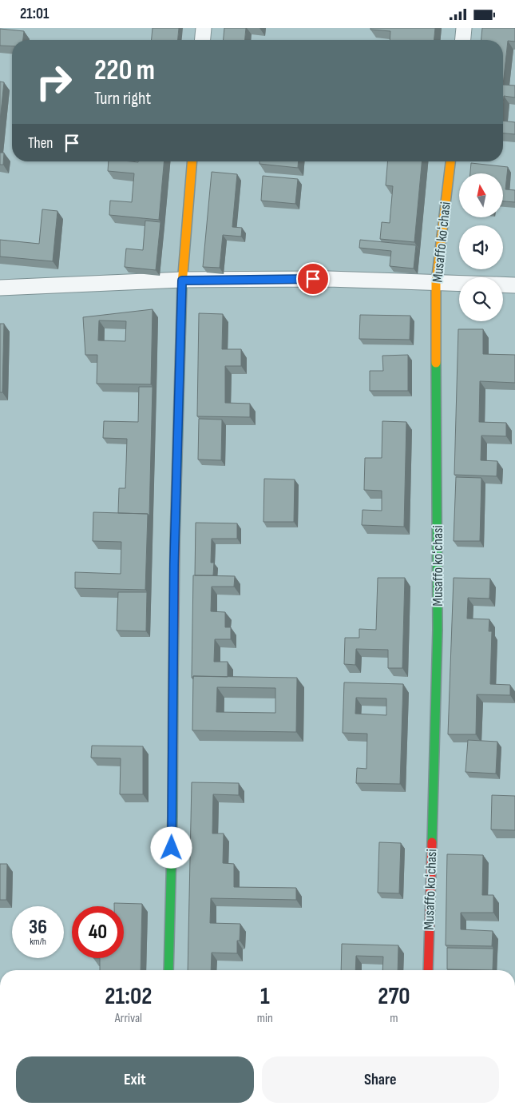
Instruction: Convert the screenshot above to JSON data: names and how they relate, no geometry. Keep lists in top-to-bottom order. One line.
{"streets":{"street":["Musaffo koʻchasi"]},"north":"top","page":{"status":"21:01","turn":["220 m","Turn right"],"then":"Then","speed":"36 km/h","limit":"40","eta":["21:02","Arrival","1","min","270","m"],"buttons":["Exit","Share"]}}
